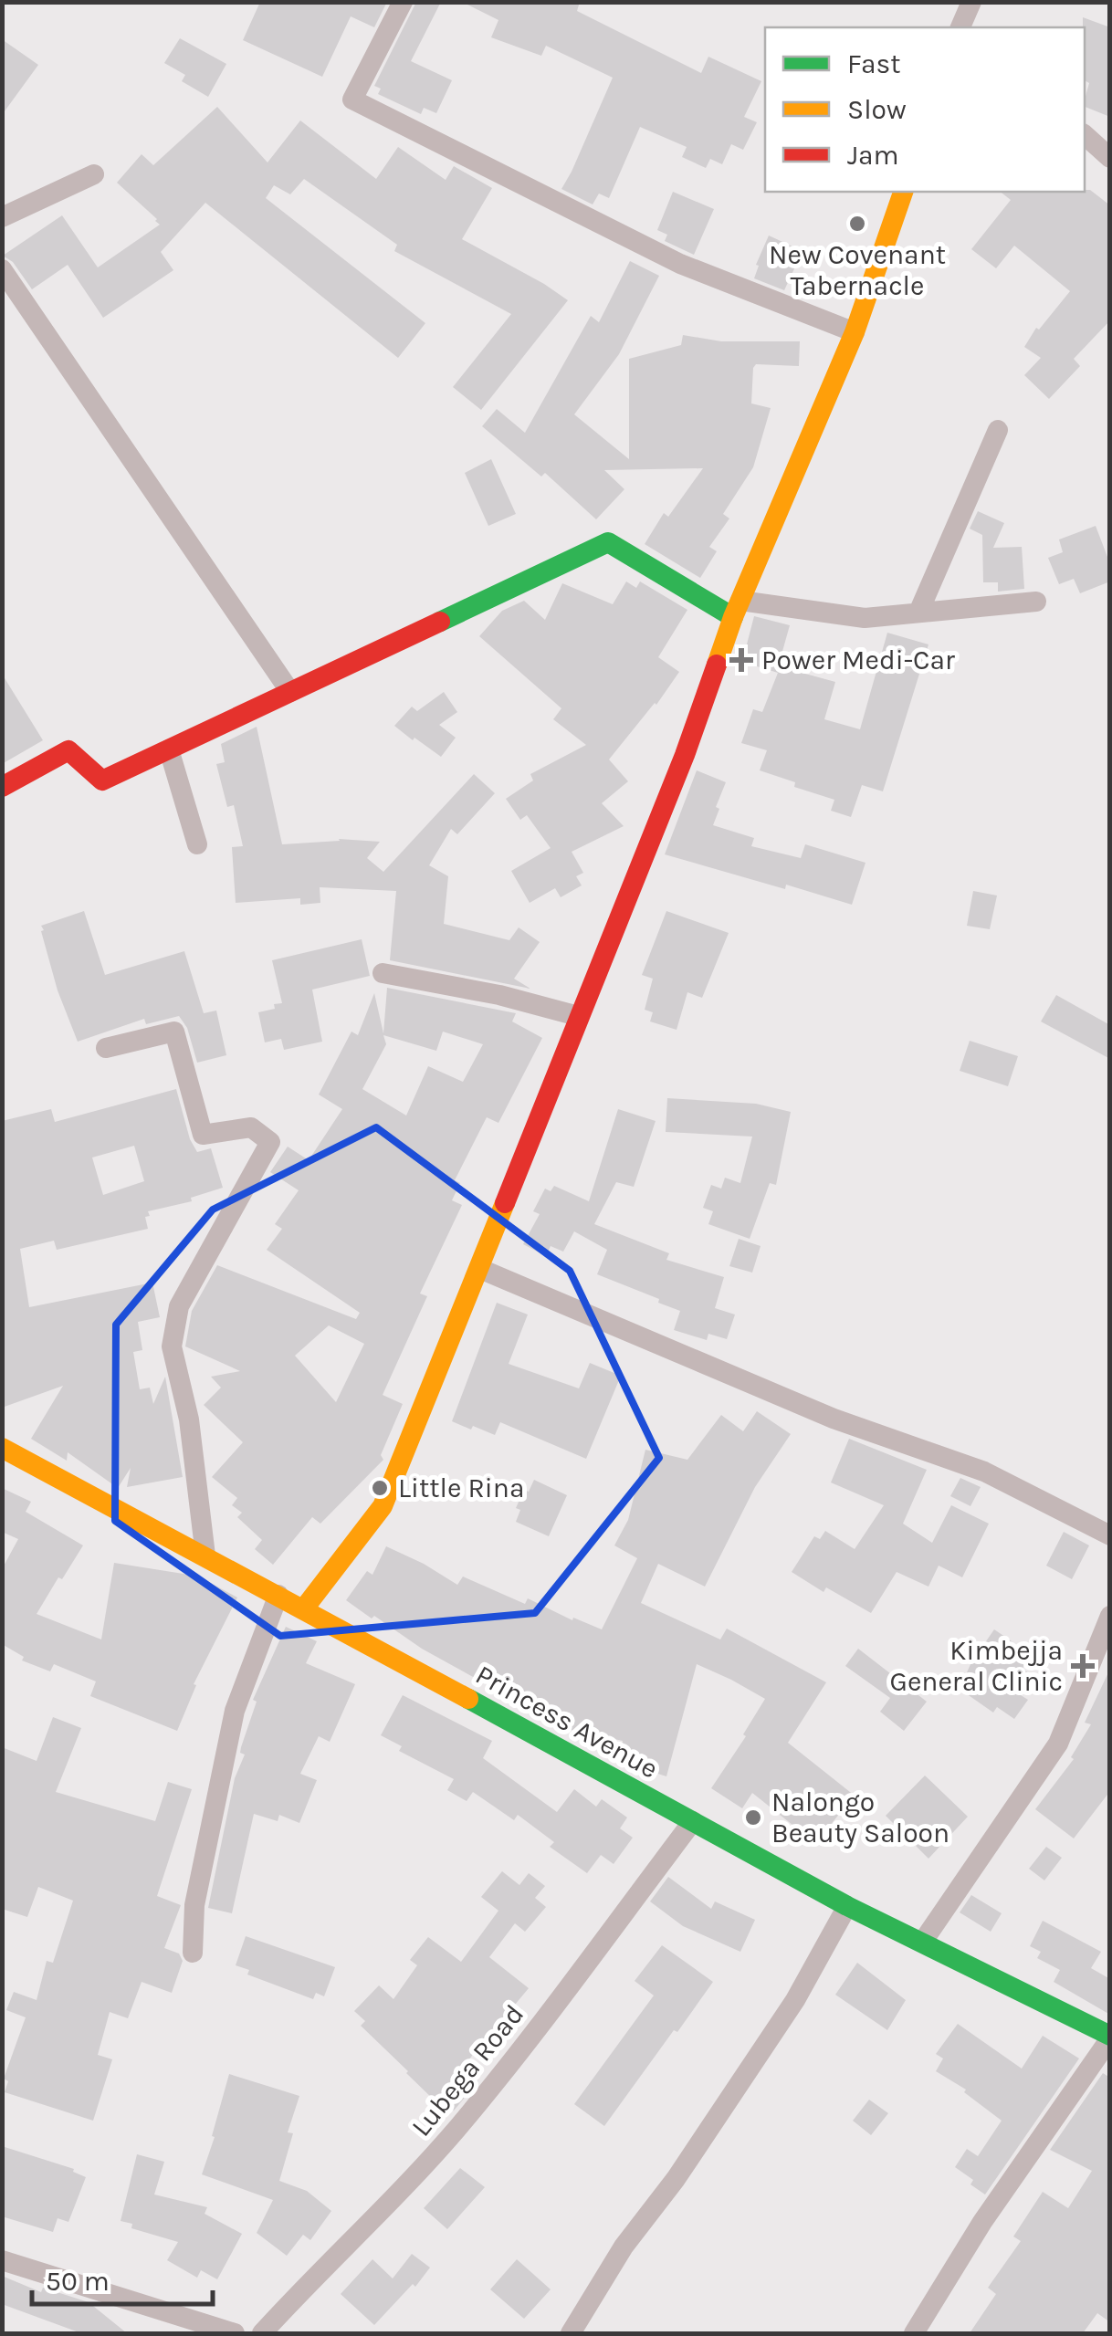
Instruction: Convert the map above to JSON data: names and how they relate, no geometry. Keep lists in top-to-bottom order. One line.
{"streets":{"street":["Princess Avenue","Lubega Road"]},"crossings":[["Princess Avenue","Lubega Road"]],"places":{"other":["New Covenant Tabernacle","Little Rina","Nalongo Beauty Saloon"],"health":["Power Medi-Car","Kimbejja General Clinic"]},"legend":["Fast","Slow","Jam"],"scale_bar":"50 m"}
